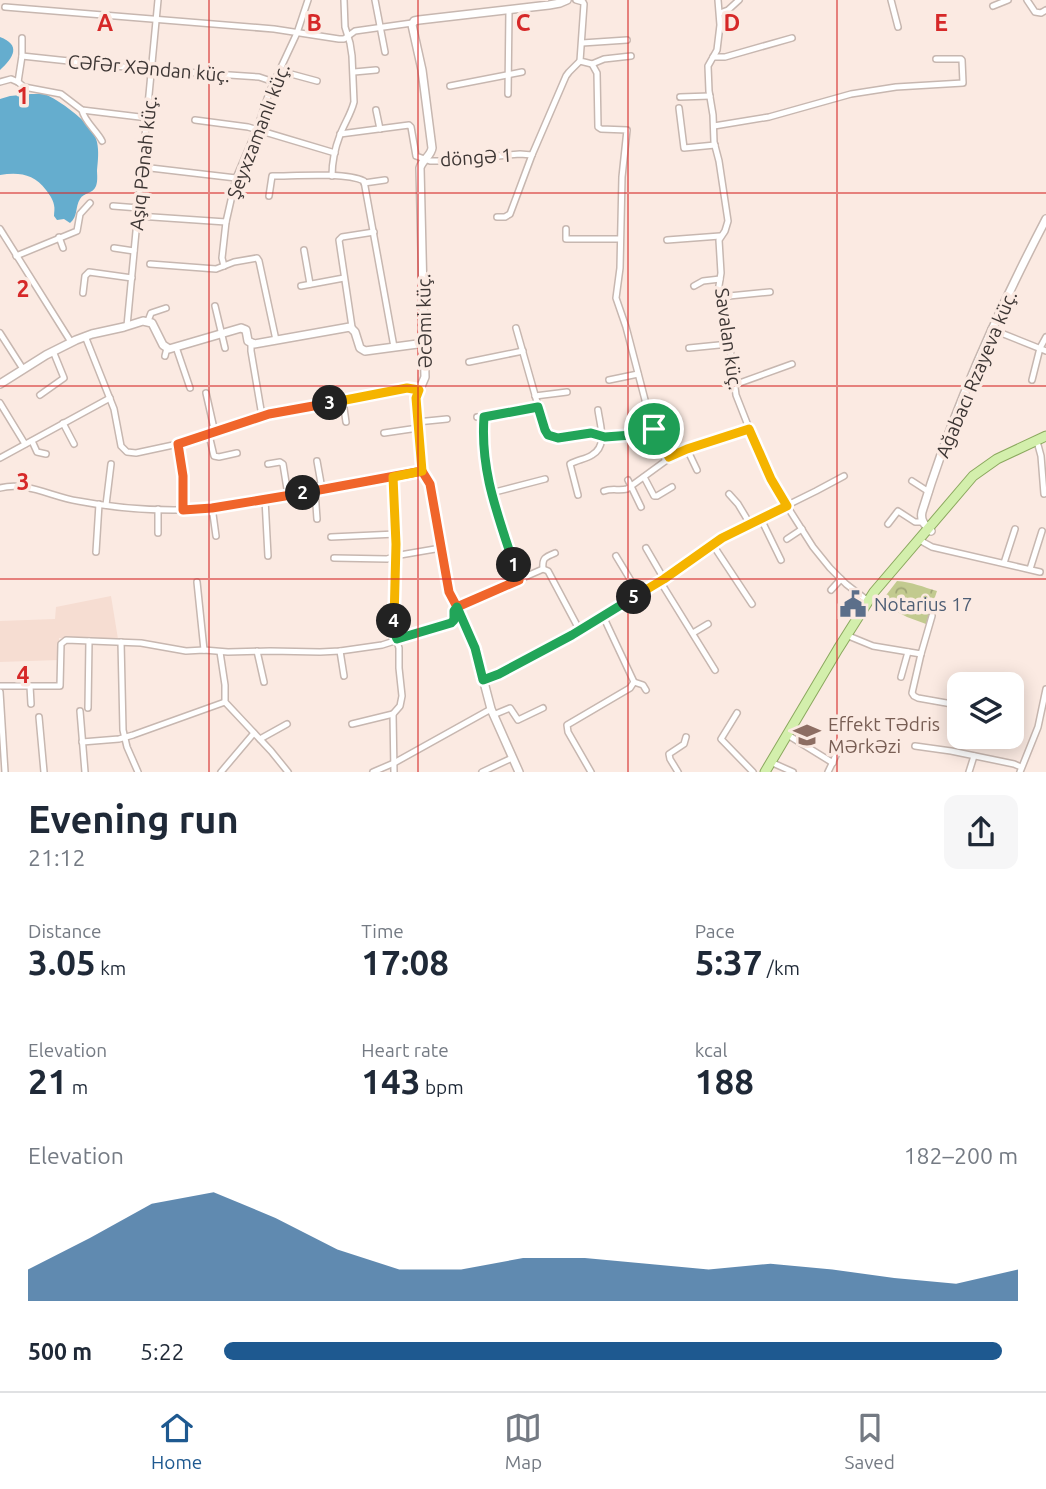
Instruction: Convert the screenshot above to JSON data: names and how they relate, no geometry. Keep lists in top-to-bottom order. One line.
{"streets":{"street":["Cəfər Xəndan küç.","Şeyxzamanlı küç.","döngə 1","Aşıq Pənah küç.","Əcəmi küç.","Savalan küç.","Ağabacı Rzayeva küç."]},"crossings":[["Cəfər Xəndan küç.","Şeyxzamanlı küç."],["Cəfər Xəndan küç.","Aşıq Pənah küç."],["döngə 1","Əcəmi küç."]],"places":{"public building":["Notarius 17"],"school or university":["Effekt Tədris Mərkəzi"]},"page":{"pins":["3","2","1","5","4"],"heading":["Evening run","21:12"],"stats":[["Distance","3.05 km"],["Time","17:08"],["Pace","5:37 /km"],["Elevation","21 m"],["Heart rate","143 bpm"],["kcal","188"]],"chart":["Elevation","182–200 m"],"list":[{"name":"500 m","note":"5:22"}],"tabs":["Home","Map","Saved"]},"grid":{"columns":["A","B","C","D","E"],"rows":["1","2","3","4"]}}
